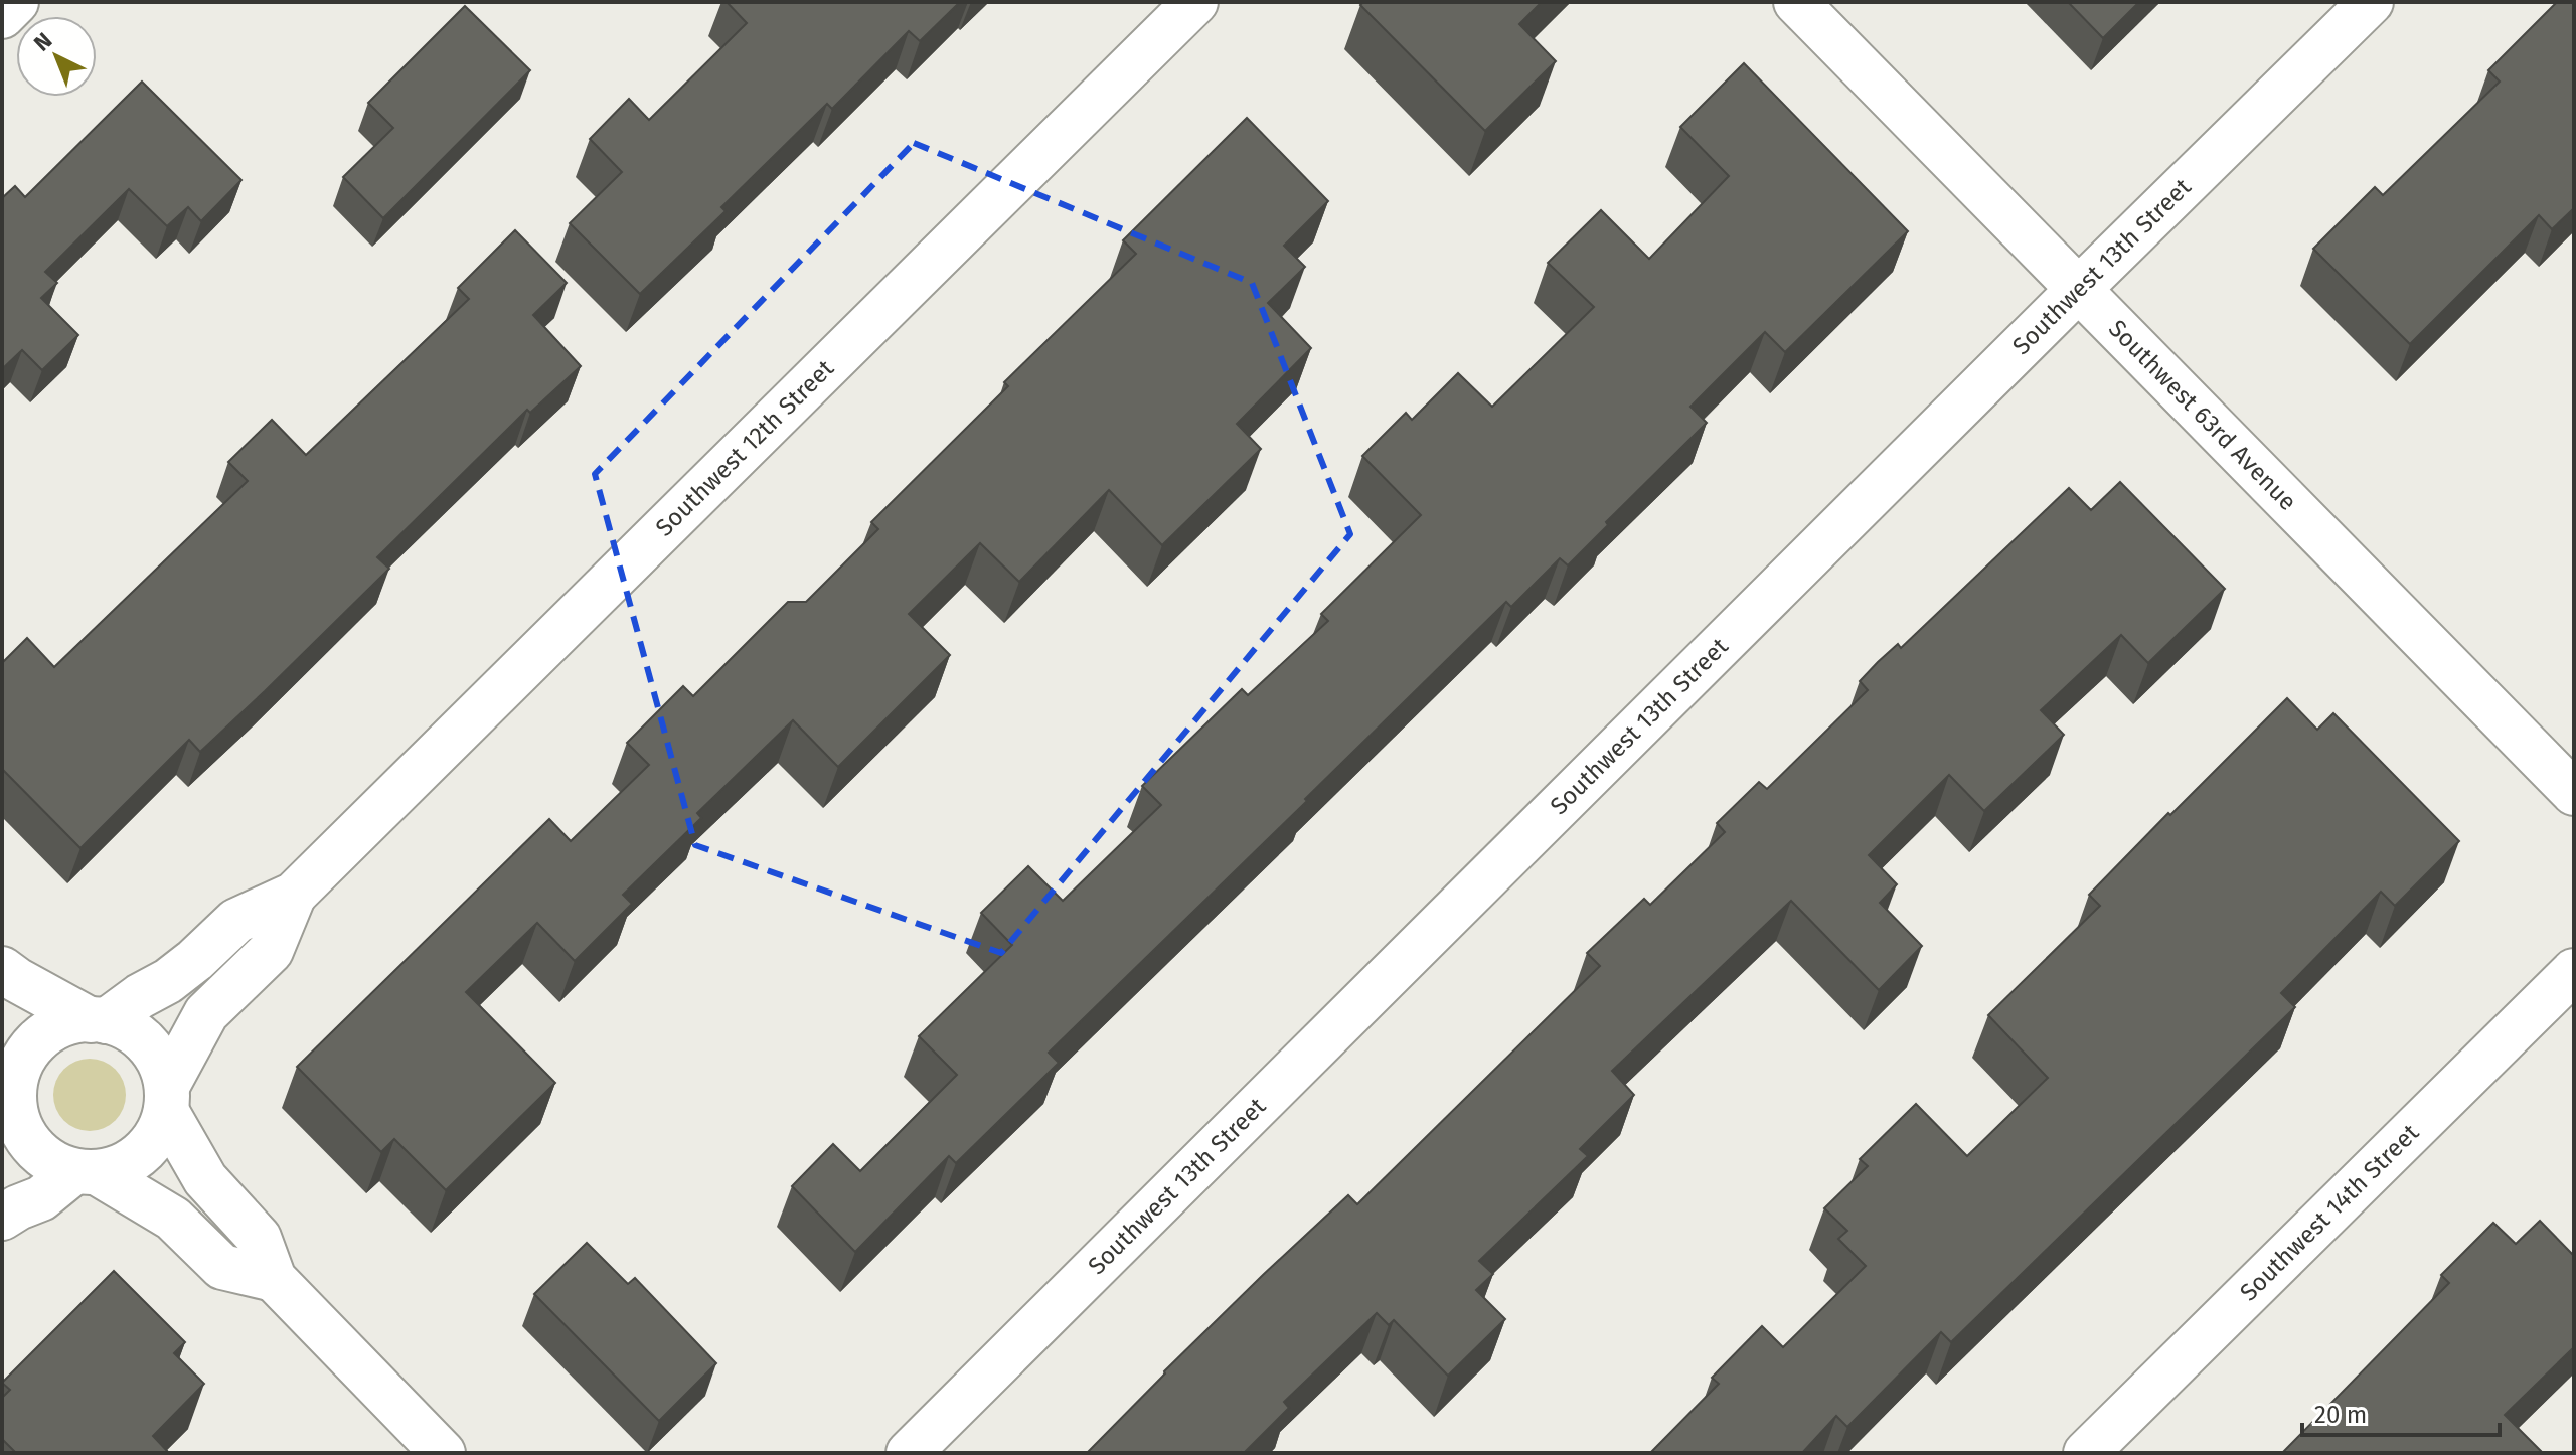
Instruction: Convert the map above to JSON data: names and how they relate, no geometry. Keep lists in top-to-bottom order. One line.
{"streets":{"street":["Southwest 13th Street","Southwest 63rd Avenue","Southwest 12th Street","Southwest 14th Street"]},"crossings":[["Southwest 13th Street","Southwest 63rd Avenue"]],"scale_bar":"20 m","north":"top left"}
